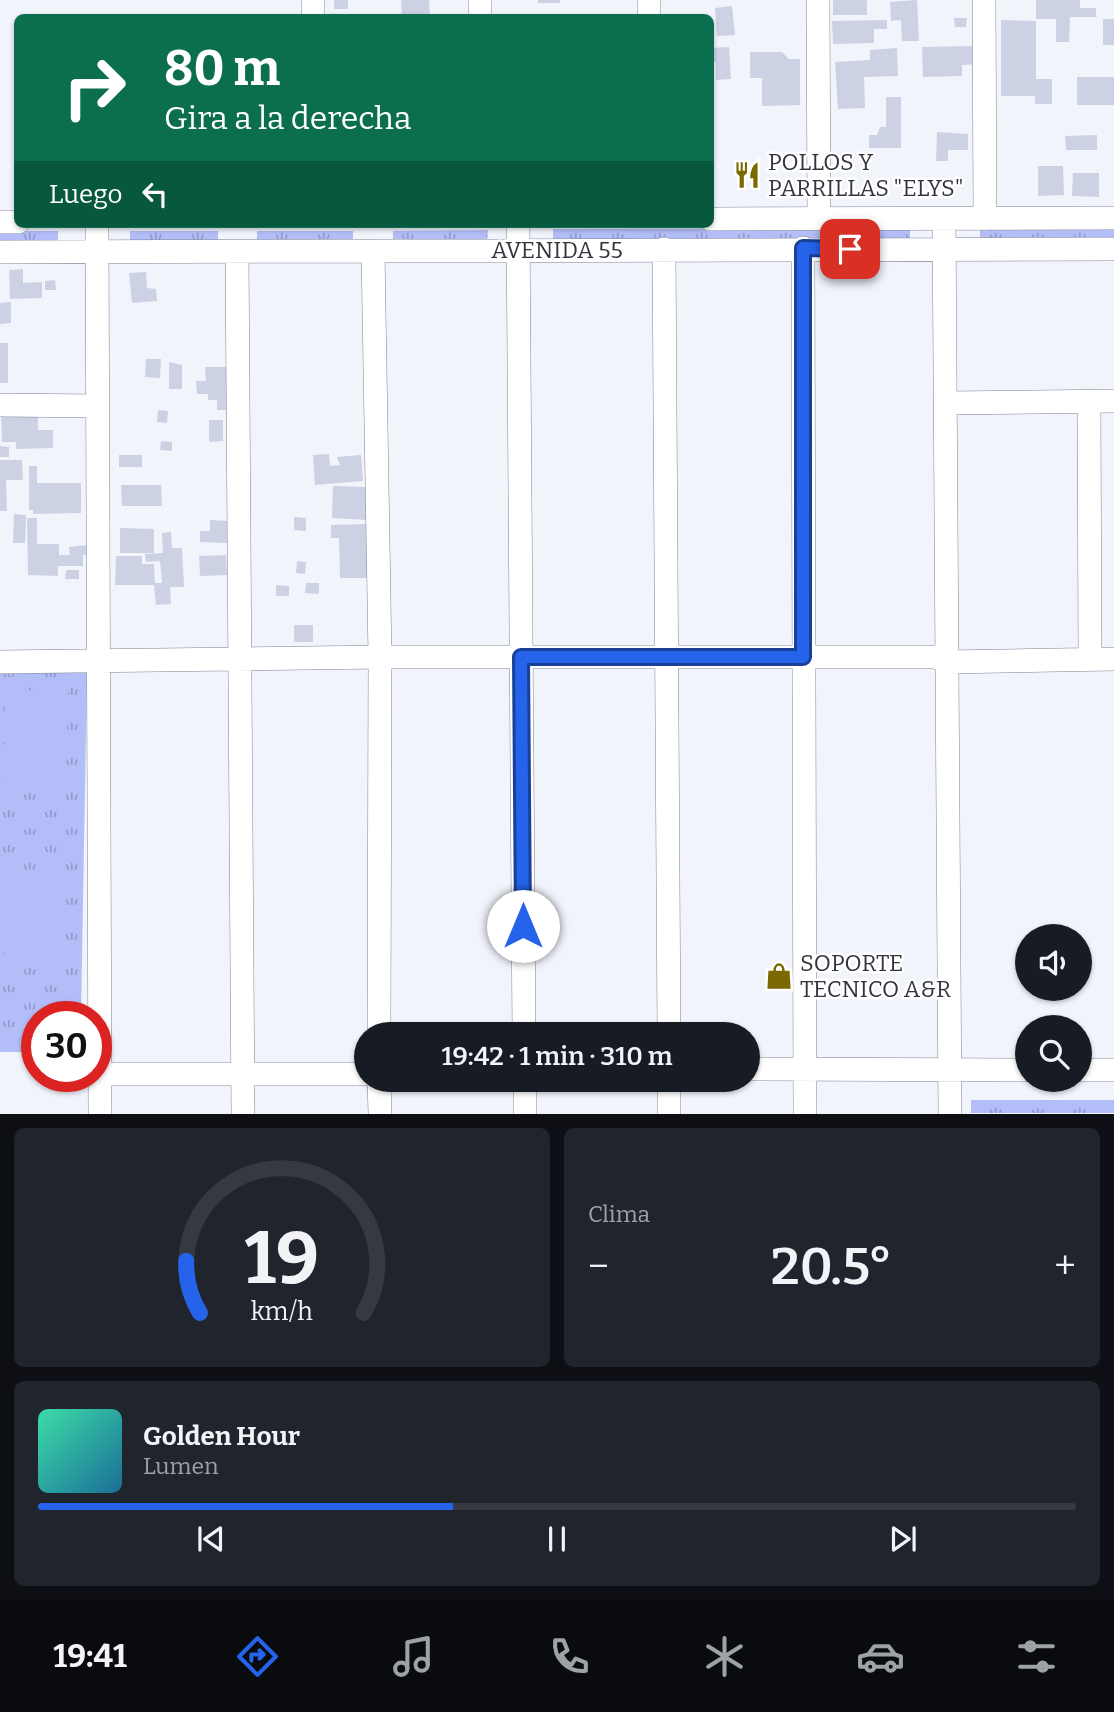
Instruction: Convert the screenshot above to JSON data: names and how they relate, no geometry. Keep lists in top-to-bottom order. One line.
{"streets":{"street":["AVENIDA 55"]},"places":{"restaurant":["POLLOS Y PARRILLAS \"ELYS\""],"shop":["SOPORTE TECNICO A&R"]},"page":{"turn":["80 m","Gira a la derecha"],"then":"Luego","limit":"30","trip":"19:42 · 1 min · 310 m","tile":"Clima","heat":["−","20.5°","+"],"song":["Golden Hour","Lumen"],"tabs":"19:41","gauge":["19","km/h"]}}
